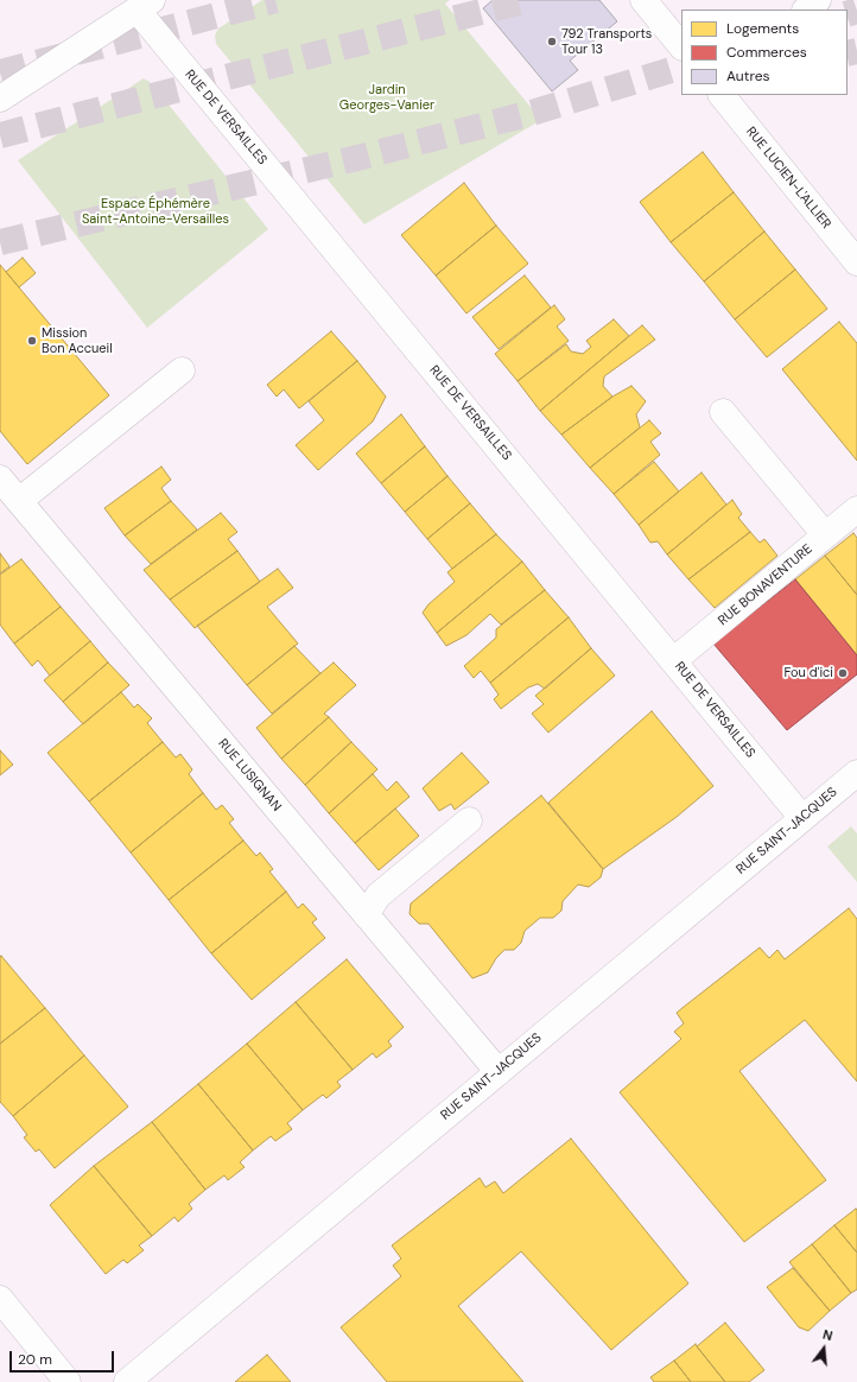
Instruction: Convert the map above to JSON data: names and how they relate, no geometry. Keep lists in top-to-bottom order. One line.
{"streets":{"street":["RUE DE VERSAILLES","RUE LUCIEN-L'ALLIER","RUE BONAVENTURE","RUE LUSIGNAN","RUE SAINT-JACQUES"]},"crossings":[["RUE DE VERSAILLES","RUE BONAVENTURE"],["RUE DE VERSAILLES","RUE SAINT-JACQUES"],["RUE LUSIGNAN","RUE SAINT-JACQUES"]],"parks":["Jardin Georges-Vanier","Espace Éphémère Saint-Antoine-Versailles"],"places":["792 Transports Tour 13","Mission Bon Accueil","Fou d'ici"],"legend":["Logements","Commerces","Autres"],"scale_bar":"20 m","north":"top"}
